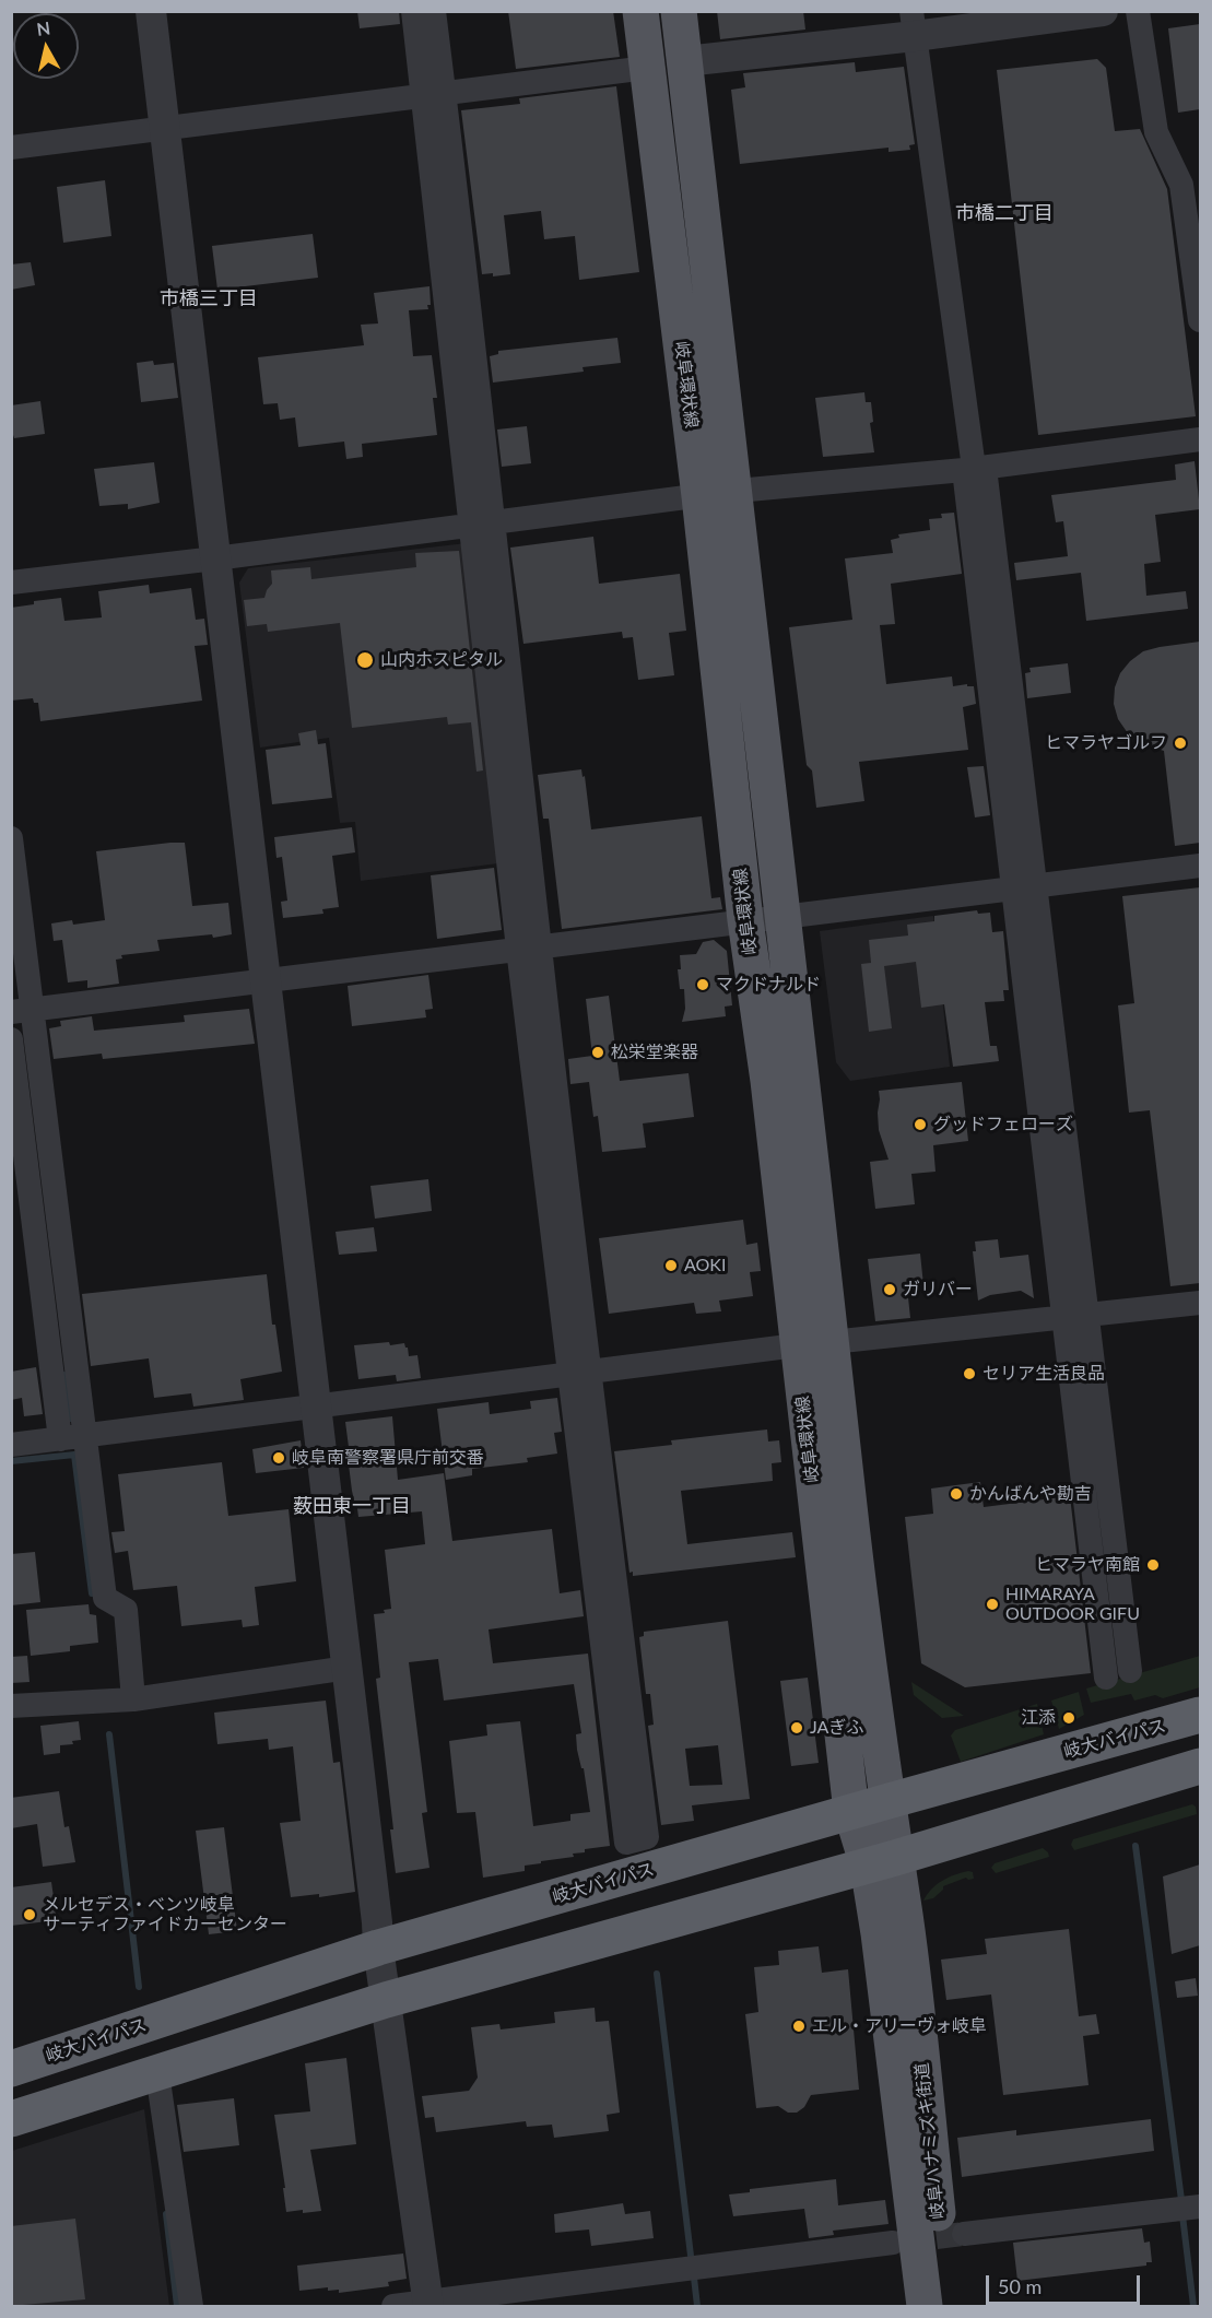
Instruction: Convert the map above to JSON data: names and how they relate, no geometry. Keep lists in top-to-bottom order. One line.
{"streets":{"highway":["岐大バイパス"],"main road":["岐阜環状線","岐阜ハナミズキ街道"]},"crossings":[["岐阜環状線","岐大バイパス"],["岐阜環状線","岐阜ハナミズキ街道"]],"districts":["市橋二丁目","市橋三丁目","薮田東一丁目"],"places":["山内ホスピタル","ヒマラヤゴルフ","マクドナルド","松栄堂楽器","グッドフェローズ","AOKI","ガリバー","セリア生活良品","岐阜南警察署県庁前交番","かんばんや勘吉","ヒマラヤ南館","HIMARAYA OUTDOOR GIFU","江添","JAぎふ","メルセデス・ベンツ岐阜 サーティファイドカーセンター","エル・アリーヴォ岐阜"],"scale_bar":"50 m","north":"top"}
